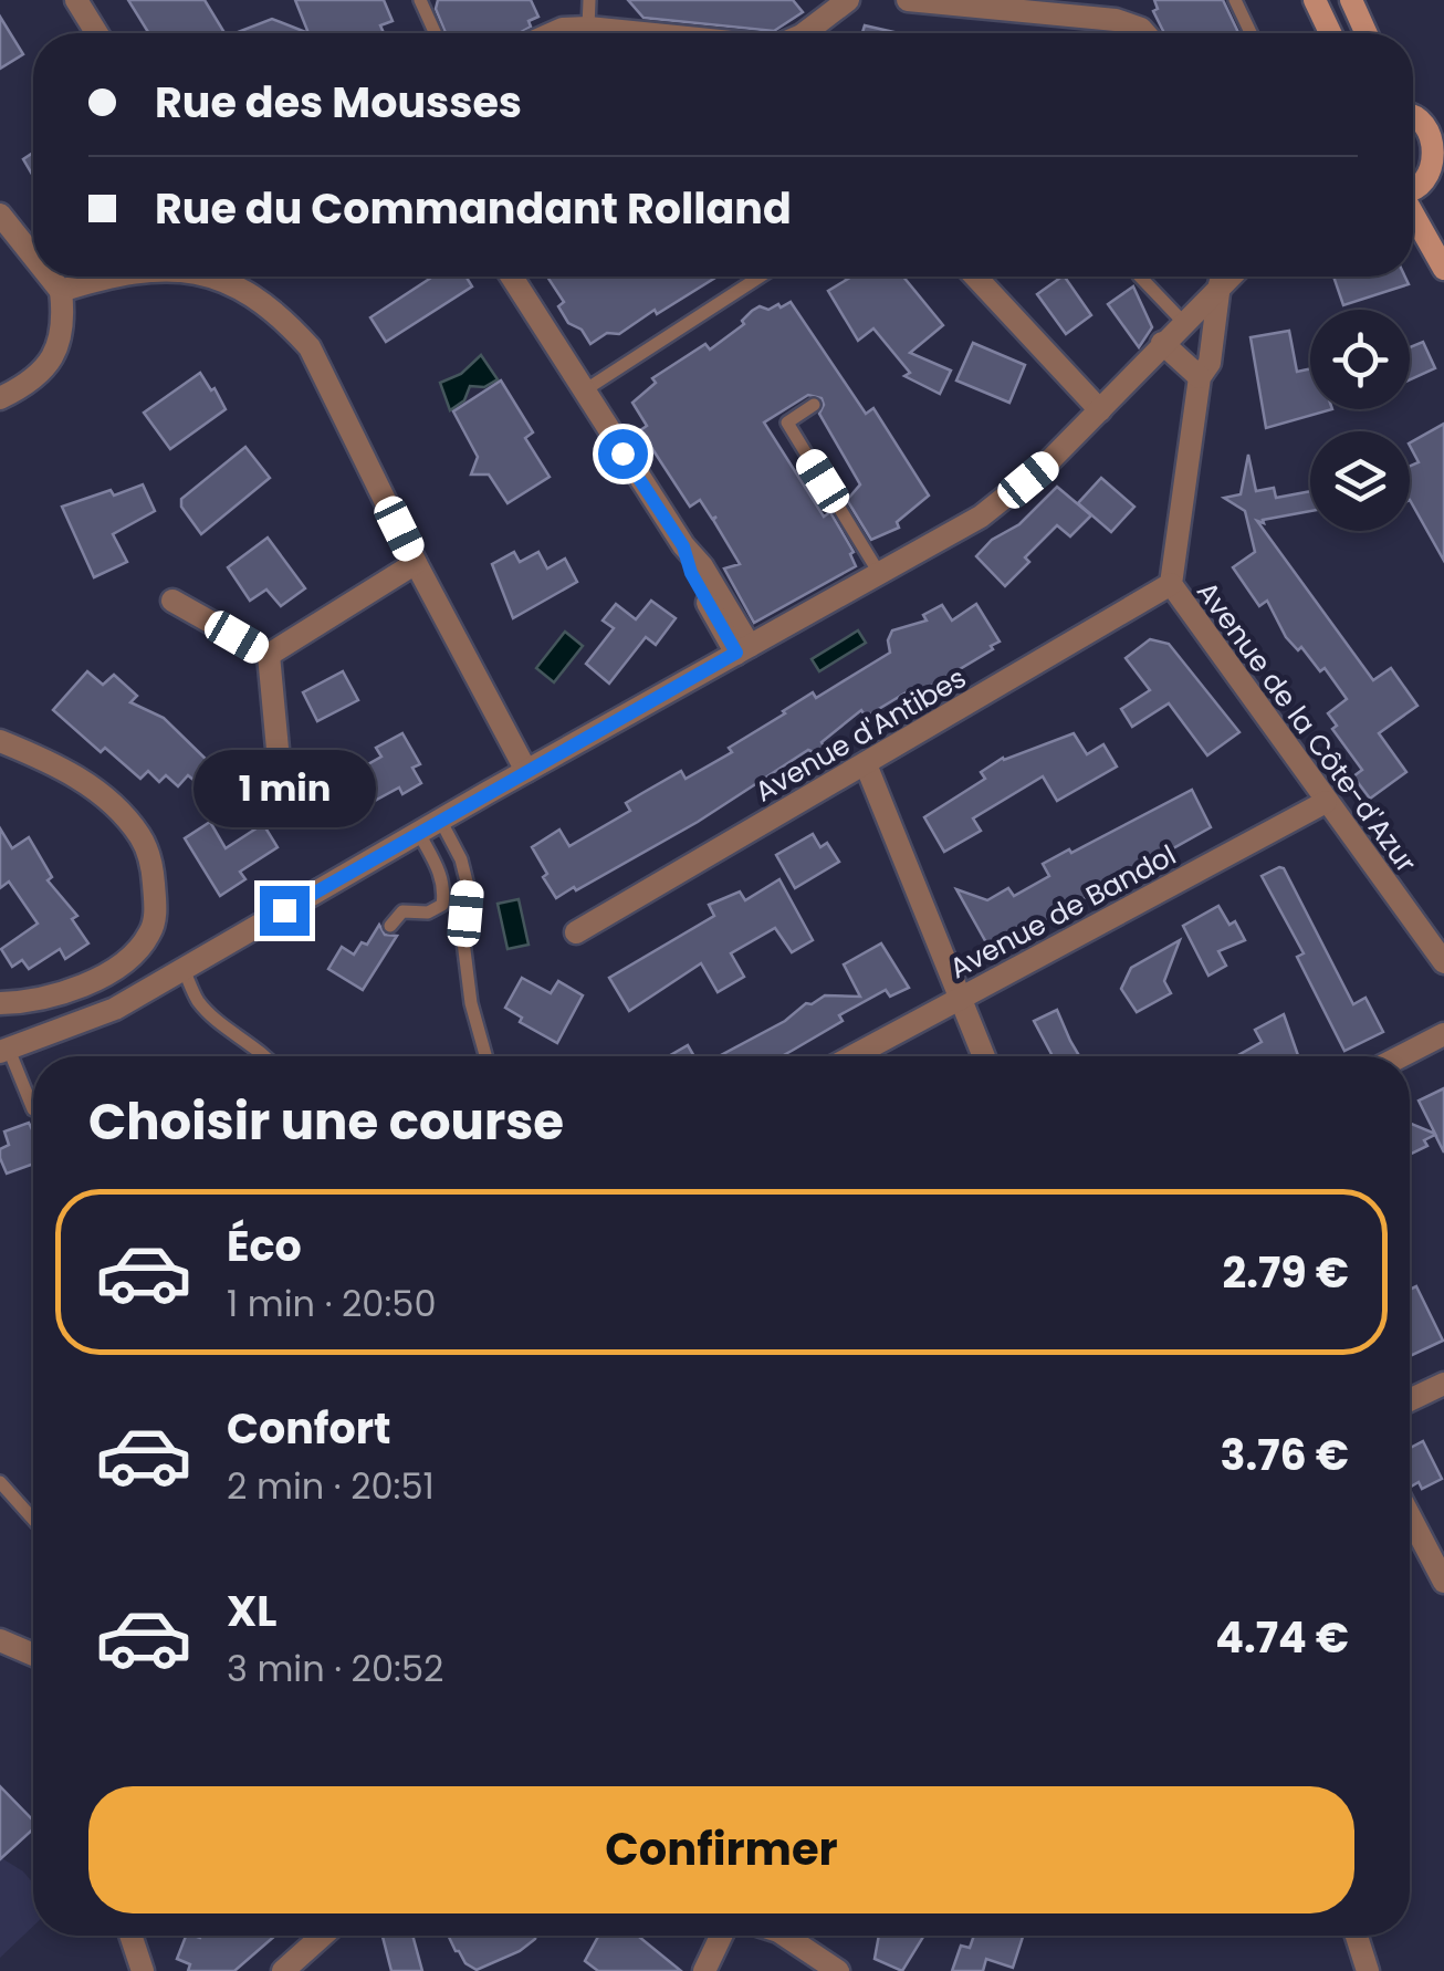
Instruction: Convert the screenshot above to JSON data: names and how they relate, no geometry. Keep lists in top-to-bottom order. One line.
{"streets":{"street":["Avenue de la Côte-d'Azur","Avenue d'Antibes","Avenue de Bandol"]},"crossings":[["Avenue de la Côte-d'Azur","Avenue d'Antibes"],["Avenue de la Côte-d'Azur","Avenue de Bandol"]],"page":{"banner":["Rue des Mousses","Rue du Commandant Rolland"],"bubble":"1 min","heading":"Choisir une course","list":[{"name":"Éco","note":"1 min · 20:50","value":"2.79 €"},{"name":"Confort","note":"2 min · 20:51","value":"3.76 €"},{"name":"XL","note":"3 min · 20:52","value":"4.74 €"}],"buttons":"Confirmer"}}
